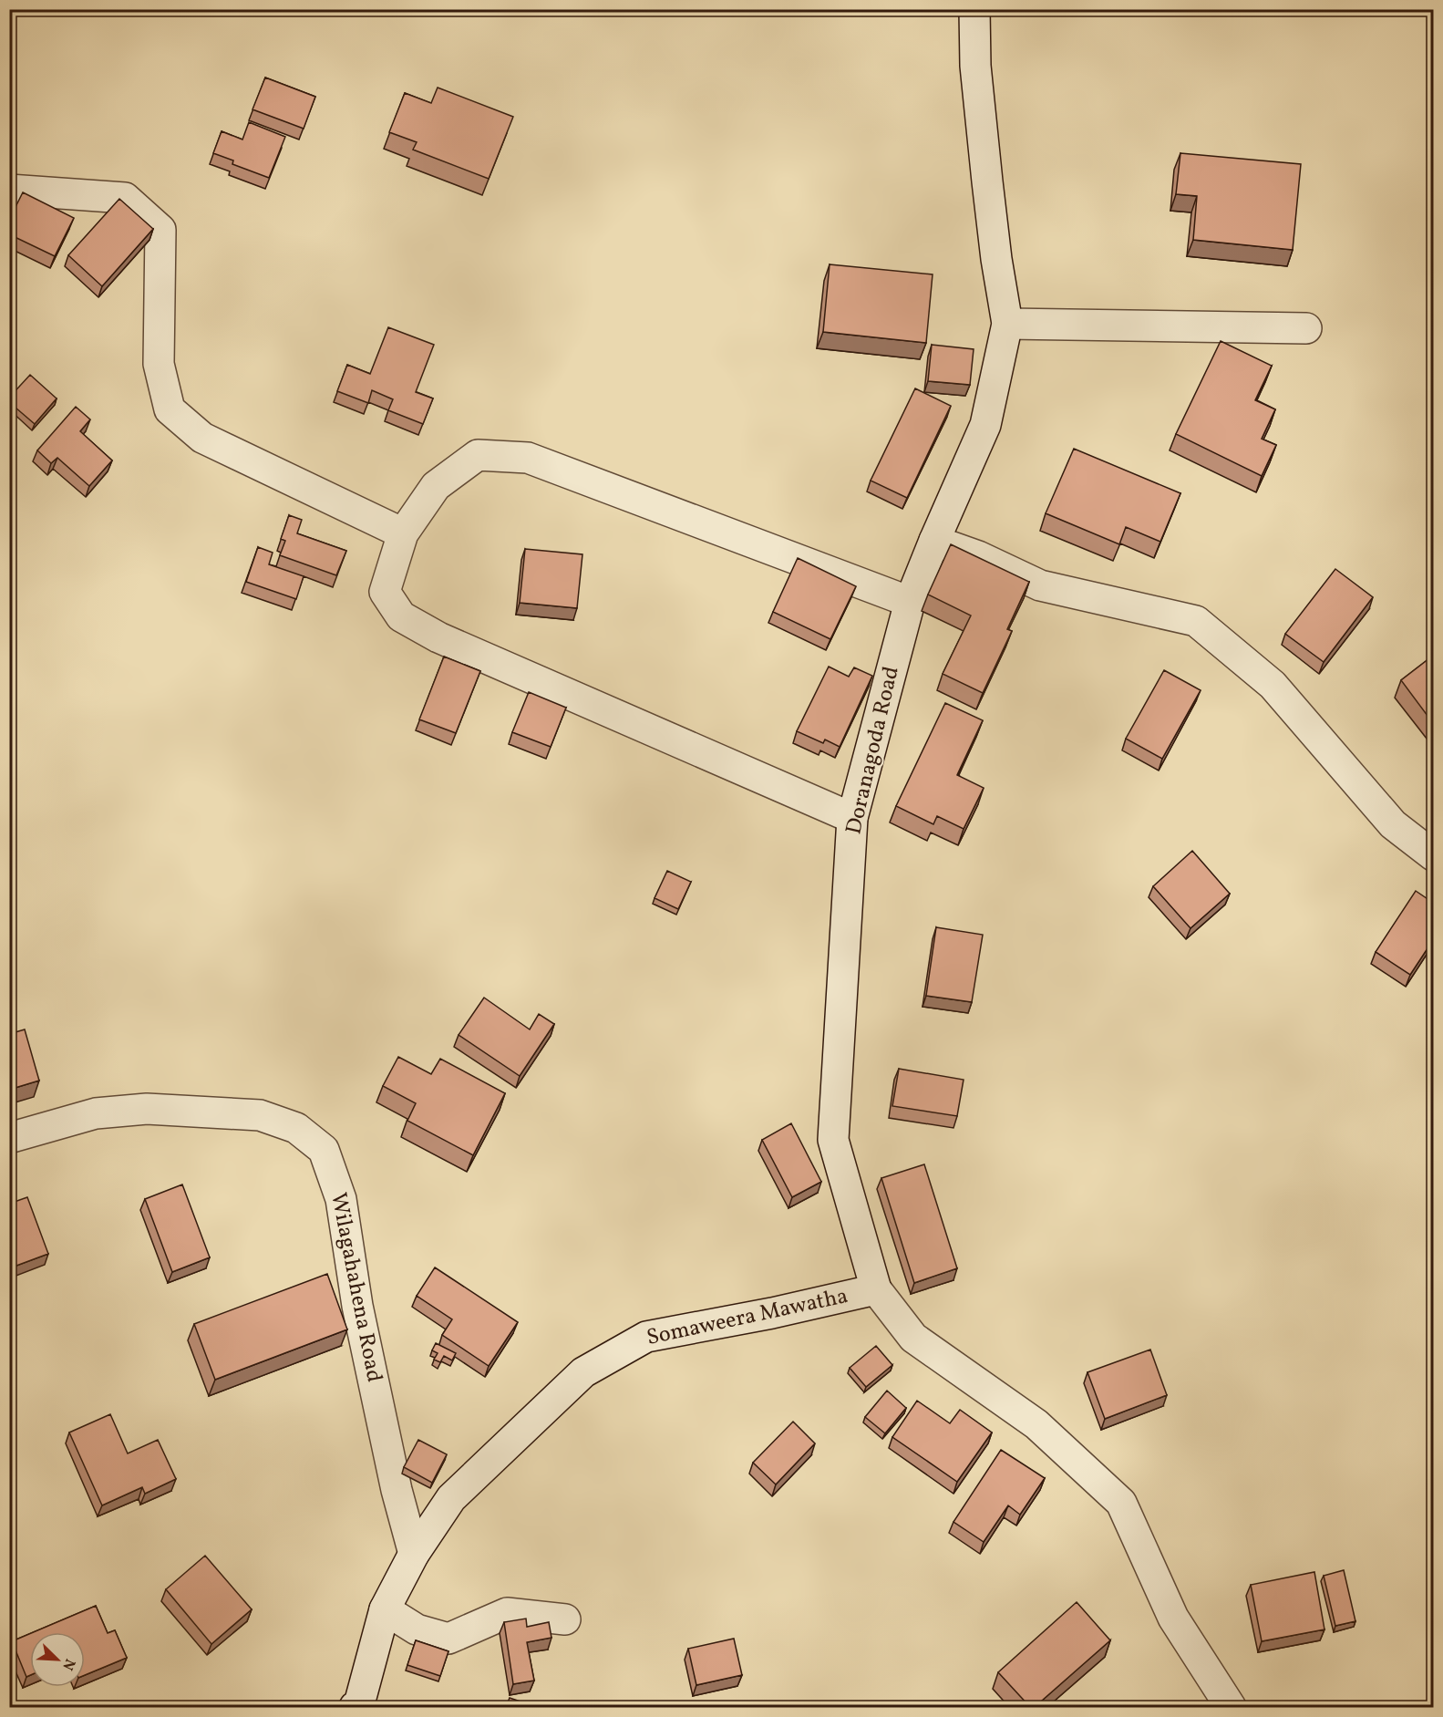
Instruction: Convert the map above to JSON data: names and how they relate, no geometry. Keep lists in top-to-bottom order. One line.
{"streets":{"street":["Doranagoda Road","Wilagahahena Road","Somaweera Mawatha"]},"crossings":[["Doranagoda Road","Somaweera Mawatha"],["Wilagahahena Road","Somaweera Mawatha"]],"north":"bottom right"}
